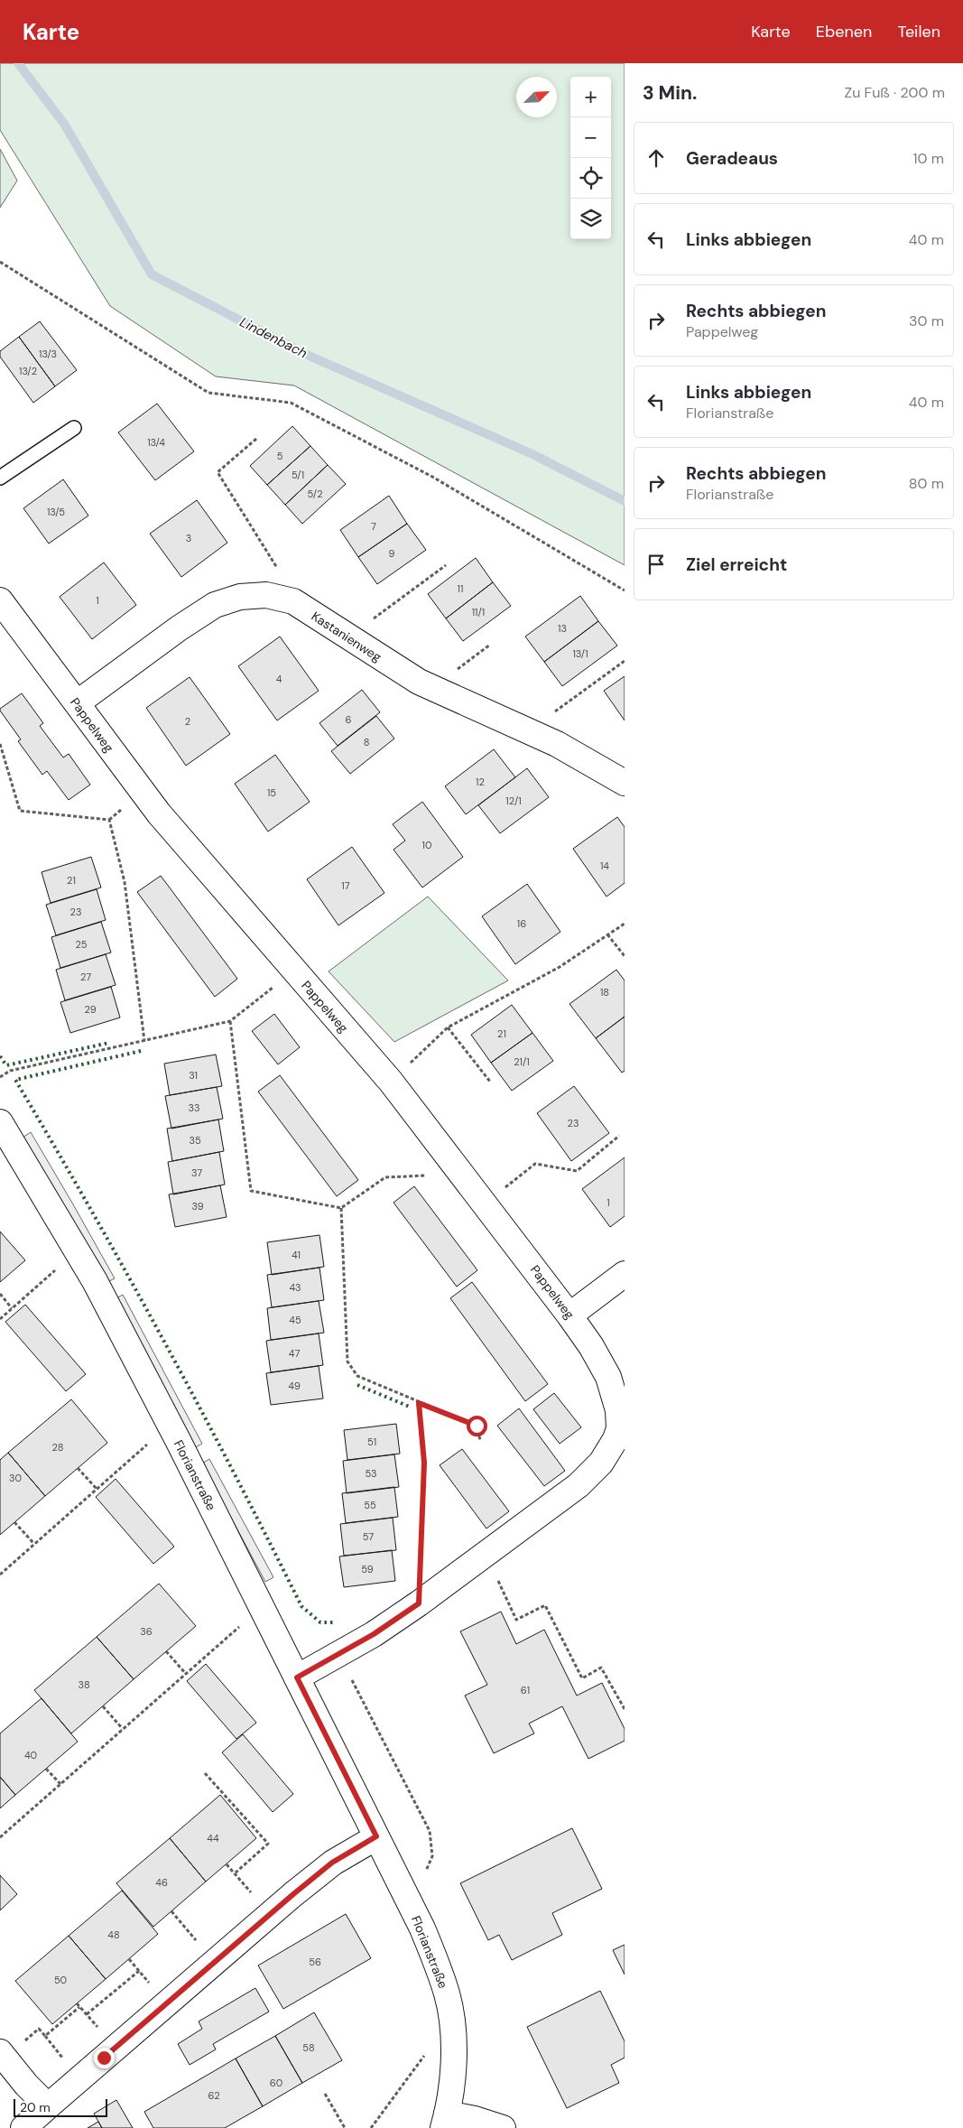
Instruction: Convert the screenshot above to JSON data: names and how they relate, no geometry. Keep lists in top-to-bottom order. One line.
{"streets":{"street":["Kastanienweg","Pappelweg","Florianstraße"]},"crossings":[["Kastanienweg","Pappelweg"],["Pappelweg","Florianstraße"]],"water":["Lindenbach"],"house_numbers":["13/3","13/2","13/4","5","5/1","5/2","13/5","7","3","9","11","1","11/1","13","13/1","4","6","2","8","12","15","12/1","10","14","21","17","23","16","25","27","18","29","21","21/1","31","33","23","35","37","1","39","41","43","45","47","49","51","28","53","30","55","57","59","36","38","61","40","44","46","48","56","50","58","60","62"],"scale_bar":"20 m","north":"top right","page":{"header":"Karte","nav":["Karte","Ebenen","Teilen"],"heading":["3 Min.","Zu Fuß · 200 m"],"map_buttons":["+","−"],"list":[["Geradeaus","10 m"],["Links abbiegen","40 m"],["Rechts abbiegen","Pappelweg","30 m"],["Links abbiegen","Florianstraße","40 m"],["Rechts abbiegen","Florianstraße","80 m"],"Ziel erreicht"],"scale":"20 m"}}
